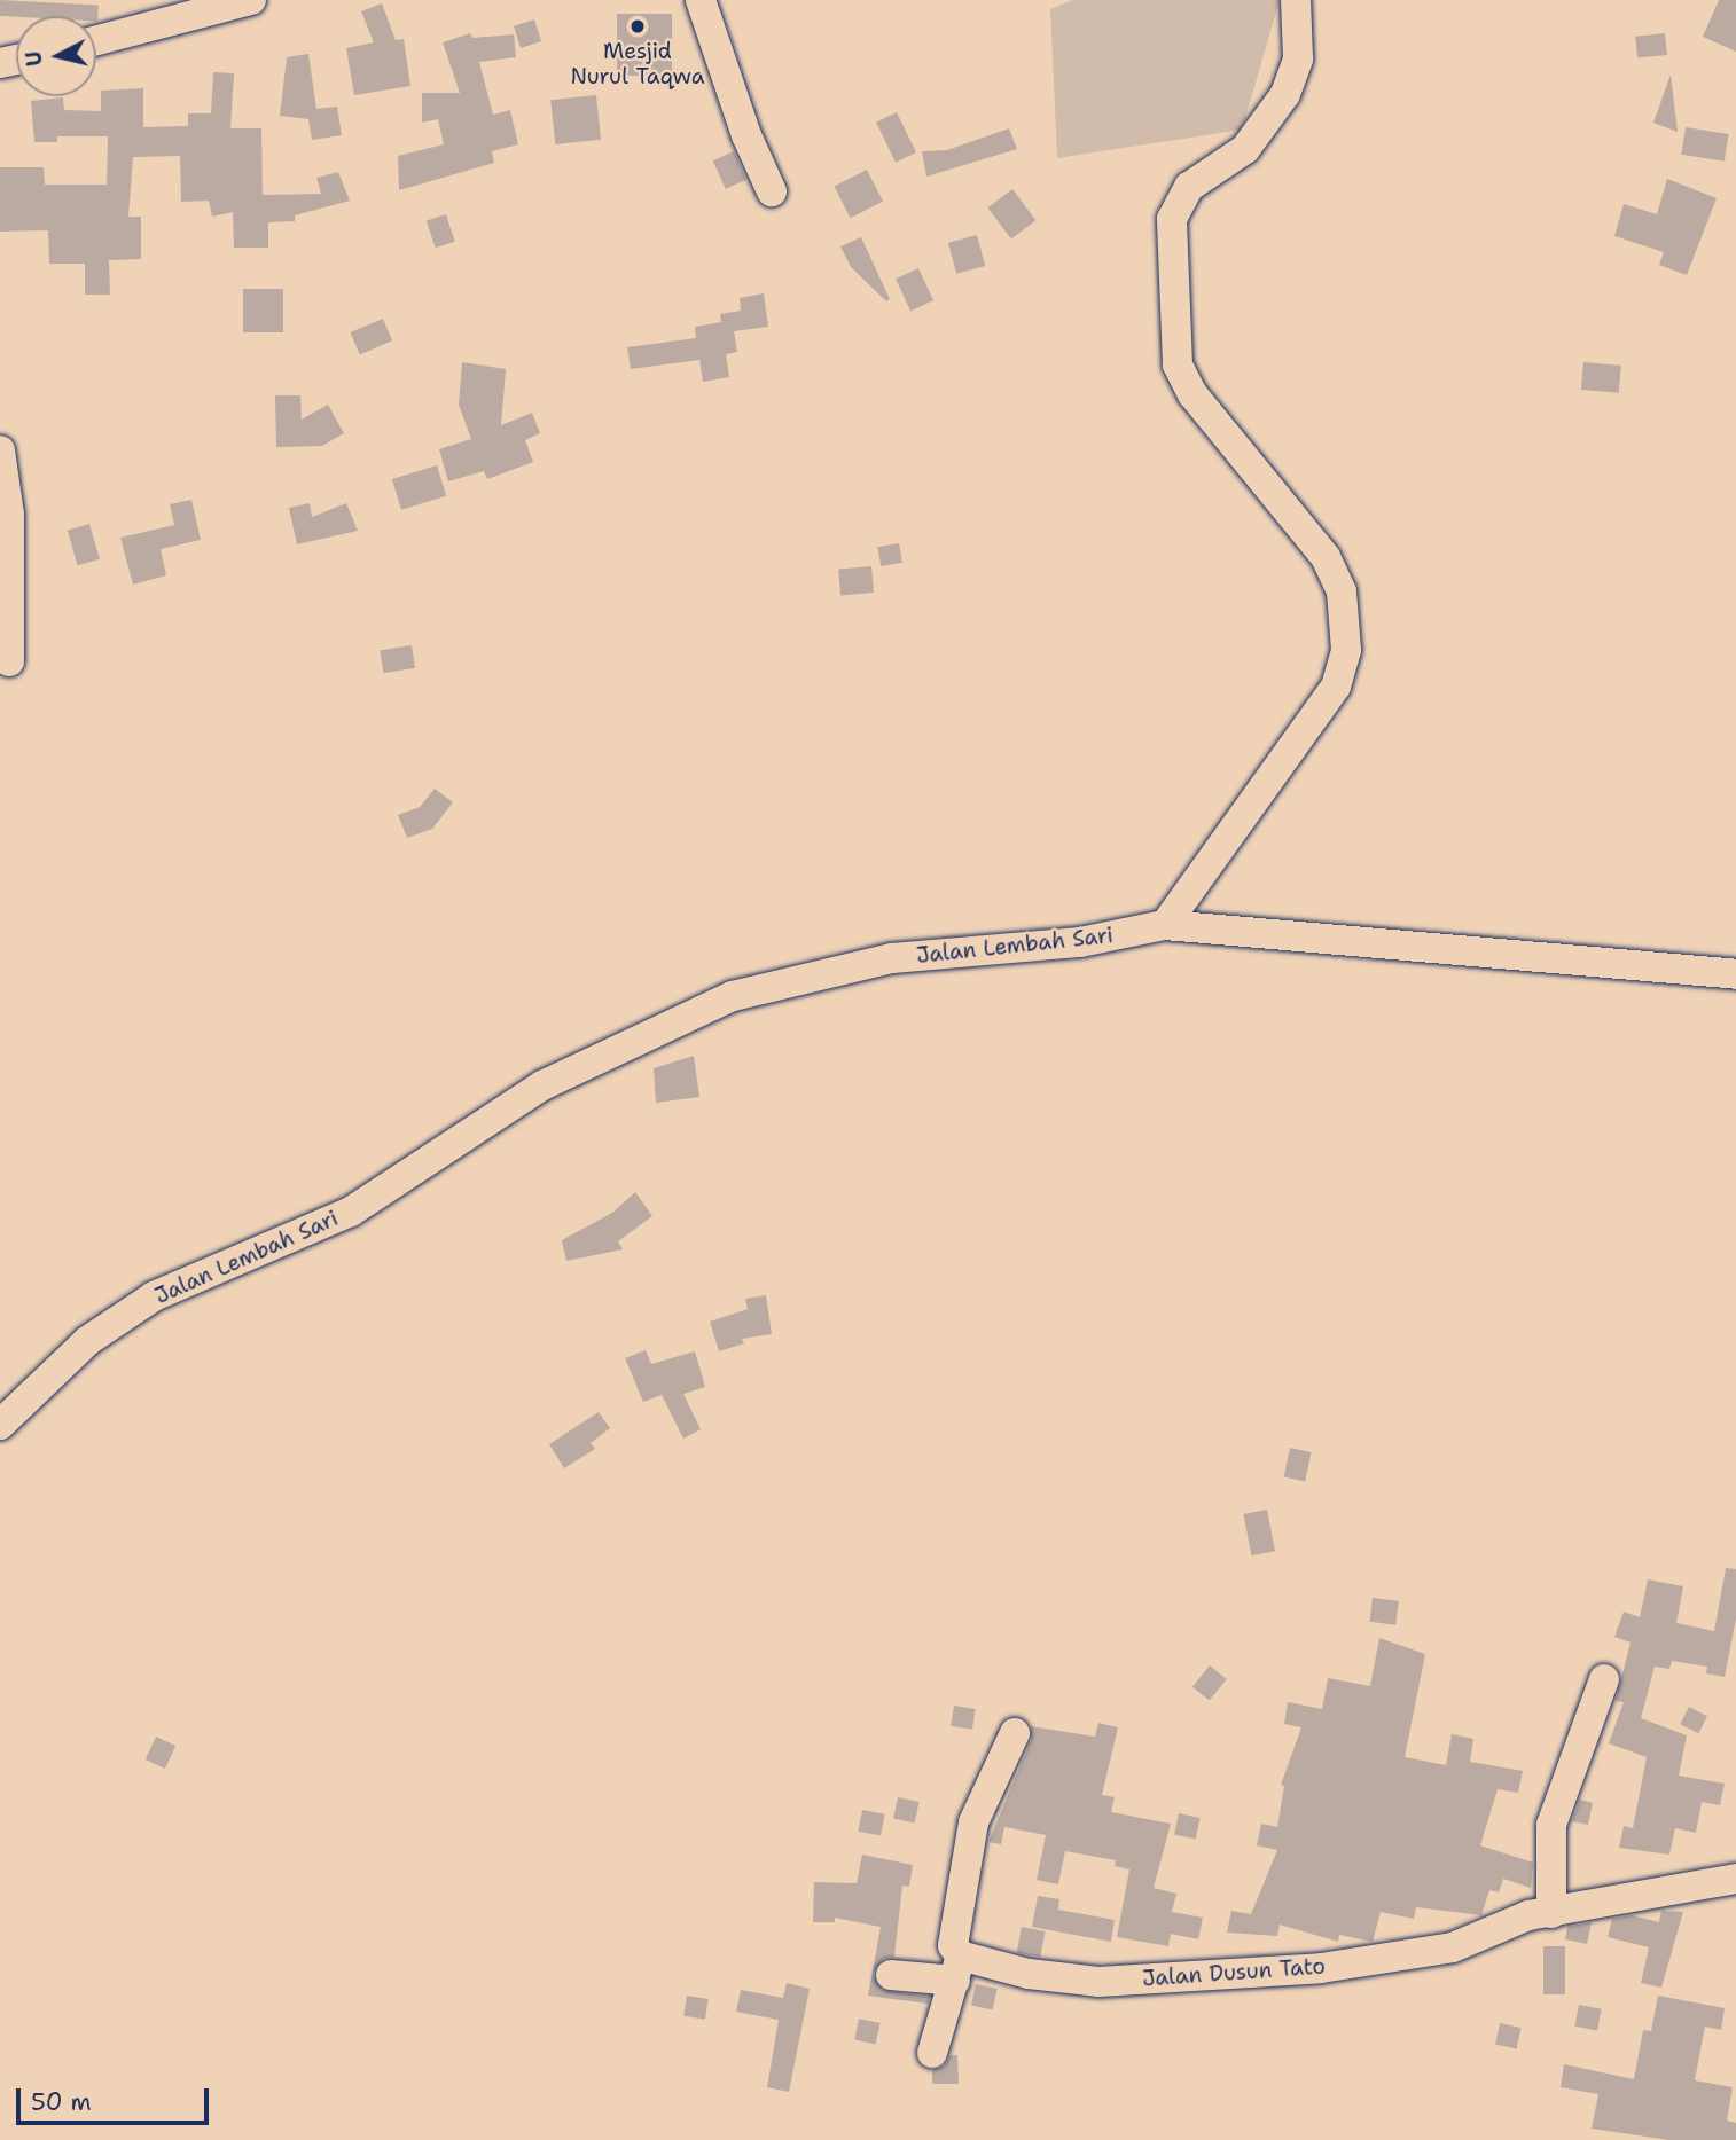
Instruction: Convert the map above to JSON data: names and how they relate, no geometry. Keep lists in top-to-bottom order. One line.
{"streets":{"street":["Jalan Lembah Sari","Jalan Dusun Tato"]},"places":["Mesjid Nurul Taqwa"],"scale_bar":"50 m","north":"left"}
